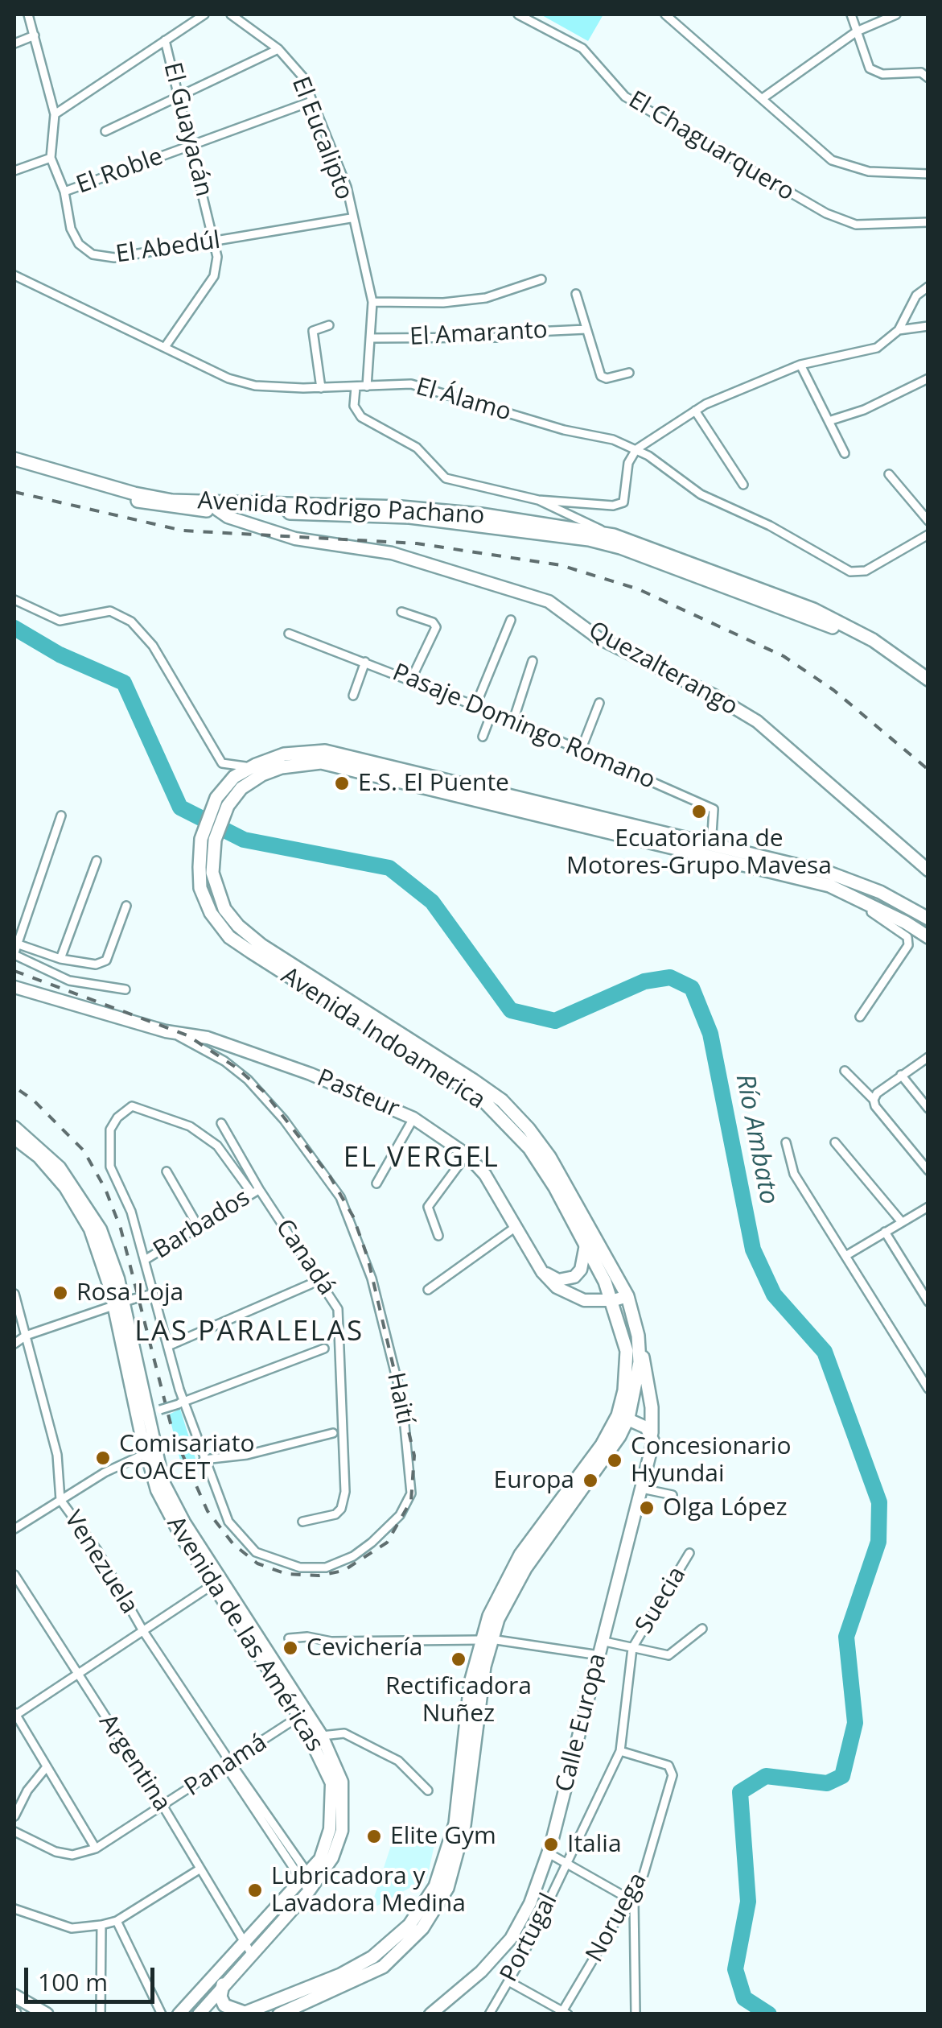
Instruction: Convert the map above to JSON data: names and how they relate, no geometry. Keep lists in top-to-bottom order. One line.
{"streets":{"main road":["Avenida Rodrigo Pachano","Avenida Indoamerica"],"street":["El Guayacán","El Eucalipto","El Chaguarquero","El Roble","El Abedúl","El Amaranto","El Álamo","Quezalterango","Pasaje Domingo Romano","Pasteur","Barbados","Canadá","Haití","Venezuela","Suecia","Avenida de las Américas","Calle Europa","Argentina","Panamá","Noruega","Portugal"]},"crossings":[["El Guayacán","El Roble"],["El Guayacán","El Abedúl"],["El Guayacán","El Álamo"],["El Eucalipto","El Roble"],["El Eucalipto","El Abedúl"],["El Eucalipto","El Amaranto"],["El Eucalipto","El Álamo"],["El Roble","El Abedúl"],["Avenida Rodrigo Pachano","Quezalterango"],["Pasaje Domingo Romano","Avenida Indoamerica"],["Avenida Indoamerica","Pasteur"],["Pasteur","Haití"],["Barbados","Canadá"],["Venezuela","Avenida de las Américas"],["Venezuela","Panamá"],["Suecia","Portugal"],["Avenida de las Américas","Argentina"],["Avenida de las Américas","Panamá"],["Argentina","Panamá"],["Noruega","Portugal"]],"districts":["EL VERGEL","LAS PARALELAS"],"water":["Río Ambato"],"places":["E.S. El Puente","Ecuatoriana de Motores-Grupo Mavesa","Rosa Loja","Comisariato COACET","Concesionario Hyundai","Europa","Olga López","Cevichería","Rectificadora Nuñez","Elite Gym","Italia","Lubricadora y Lavadora Medina"],"scale_bar":"100 m"}
